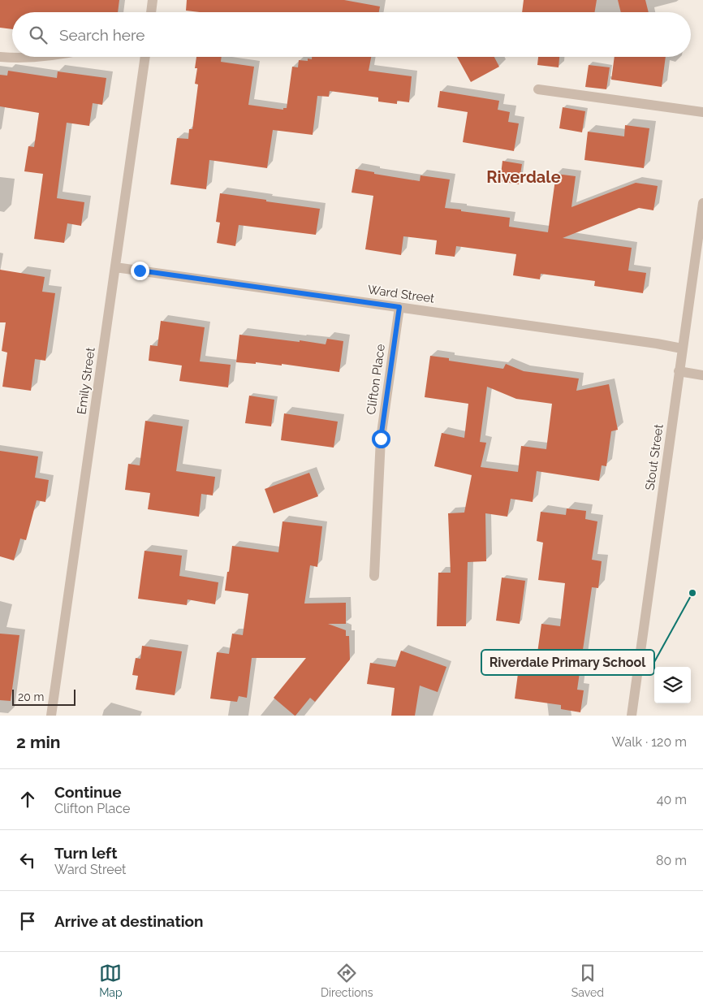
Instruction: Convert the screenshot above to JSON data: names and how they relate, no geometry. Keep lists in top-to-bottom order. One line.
{"streets":{"street":["Ward Street","Clifton Place","Emily Street","Stout Street"]},"crossings":[["Ward Street","Clifton Place"],["Ward Street","Emily Street"],["Ward Street","Stout Street"]],"districts":["Riverdale"],"places":["Riverdale Primary School"],"scale_bar":"20 m","page":{"search":"Search here","scale":"20 m","heading":["2 min","Walk · 120 m"],"list":[["Continue","Clifton Place","40 m"],["Turn left","Ward Street","80 m"],"Arrive at destination"],"nav":["Map","Directions","Saved"]}}
